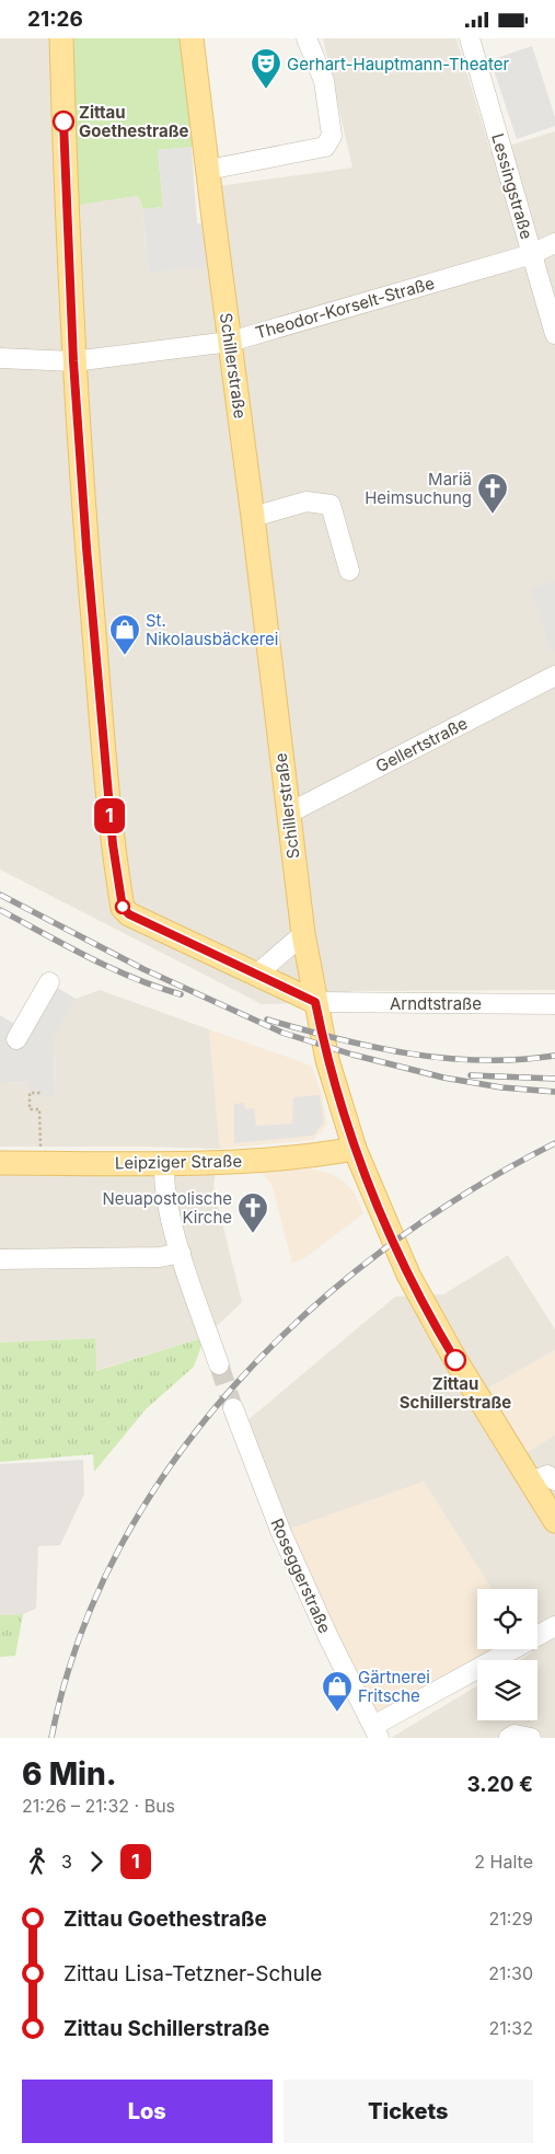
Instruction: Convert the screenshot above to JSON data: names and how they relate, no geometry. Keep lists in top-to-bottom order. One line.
{"streets":{"main road":["Schillerstraße","Leipziger Straße"],"street":["Lessingstraße","Theodor-Korselt-Straße","Gellertstraße","Arndtstraße","Roseggerstraße"]},"crossings":[["Lessingstraße","Theodor-Korselt-Straße"],["Theodor-Korselt-Straße","Schillerstraße"],["Schillerstraße","Gellertstraße"],["Schillerstraße","Arndtstraße"],["Schillerstraße","Leipziger Straße"]],"places":{"theatre":["Gerhart-Hauptmann-Theater"],"other":["Zittau Goethestraße","Zittau Schillerstraße"],"church":["Mariä Heimsuchung","Neuapostolische Kirche"],"shop":["St. Nikolausbäckerei","Gärtnerei Fritsche"]},"lines":["bus line 1"],"page":{"status":"21:26","on_map":"1","heading":["6 Min.","21:26 – 21:32 · Bus","3.20 €"],"legs":["3","1","2 Halte"],"list":[{"name":"Zittau Goethestraße","value":"21:29"},{"name":"Zittau Lisa-Tetzner-Schule","value":"21:30"},{"name":"Zittau Schillerstraße","value":"21:32"}],"buttons":["Los","Tickets"]}}
